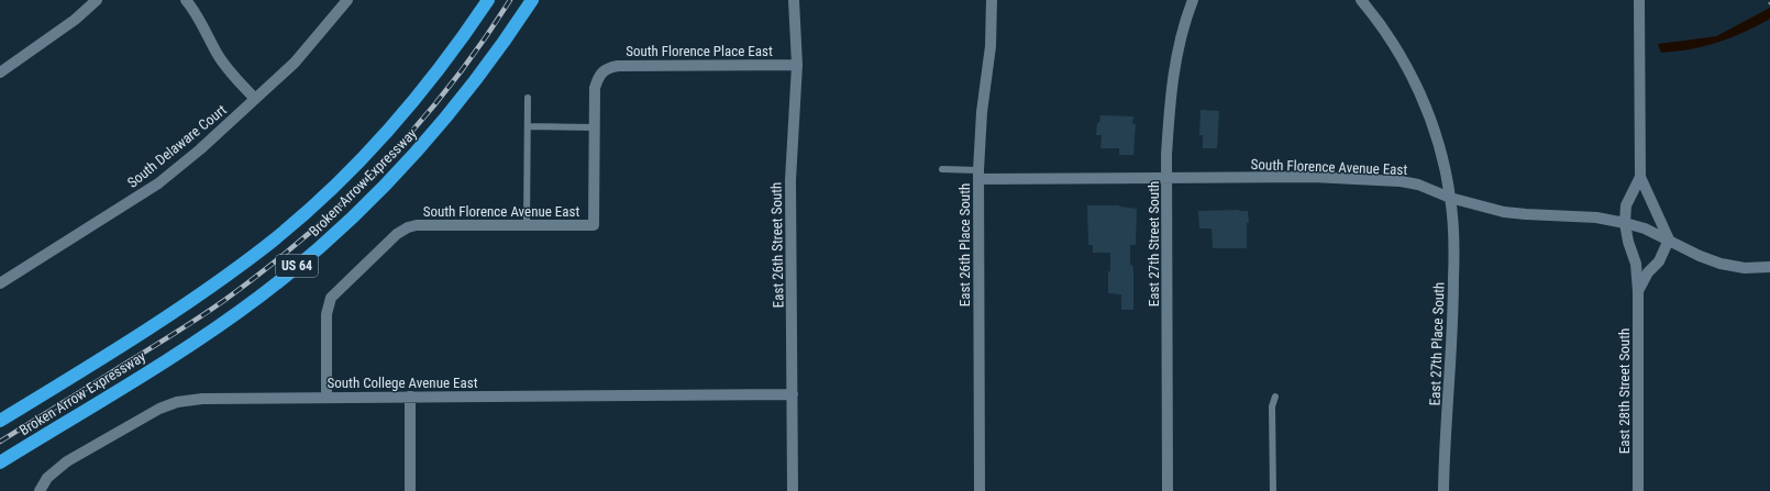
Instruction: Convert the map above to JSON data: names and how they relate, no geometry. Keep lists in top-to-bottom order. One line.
{"streets":{"highway":["Broken Arrow Expressway","US 64"],"street":["South Florence Place East","South Delaware Court","South Florence Avenue East","East 27th Street South","East 26th Street South","East 26th Place South","East 27th Place South","South College Avenue East","East 28th Street South"]},"crossings":[["South Florence Place East","South Florence Avenue East"],["South Florence Place East","East 26th Street South"],["South Florence Avenue East","East 27th Street South"],["South Florence Avenue East","East 26th Place South"],["South Florence Avenue East","East 27th Place South"],["South Florence Avenue East","South College Avenue East"],["South Florence Avenue East","East 28th Street South"],["East 26th Street South","South College Avenue East"]]}
